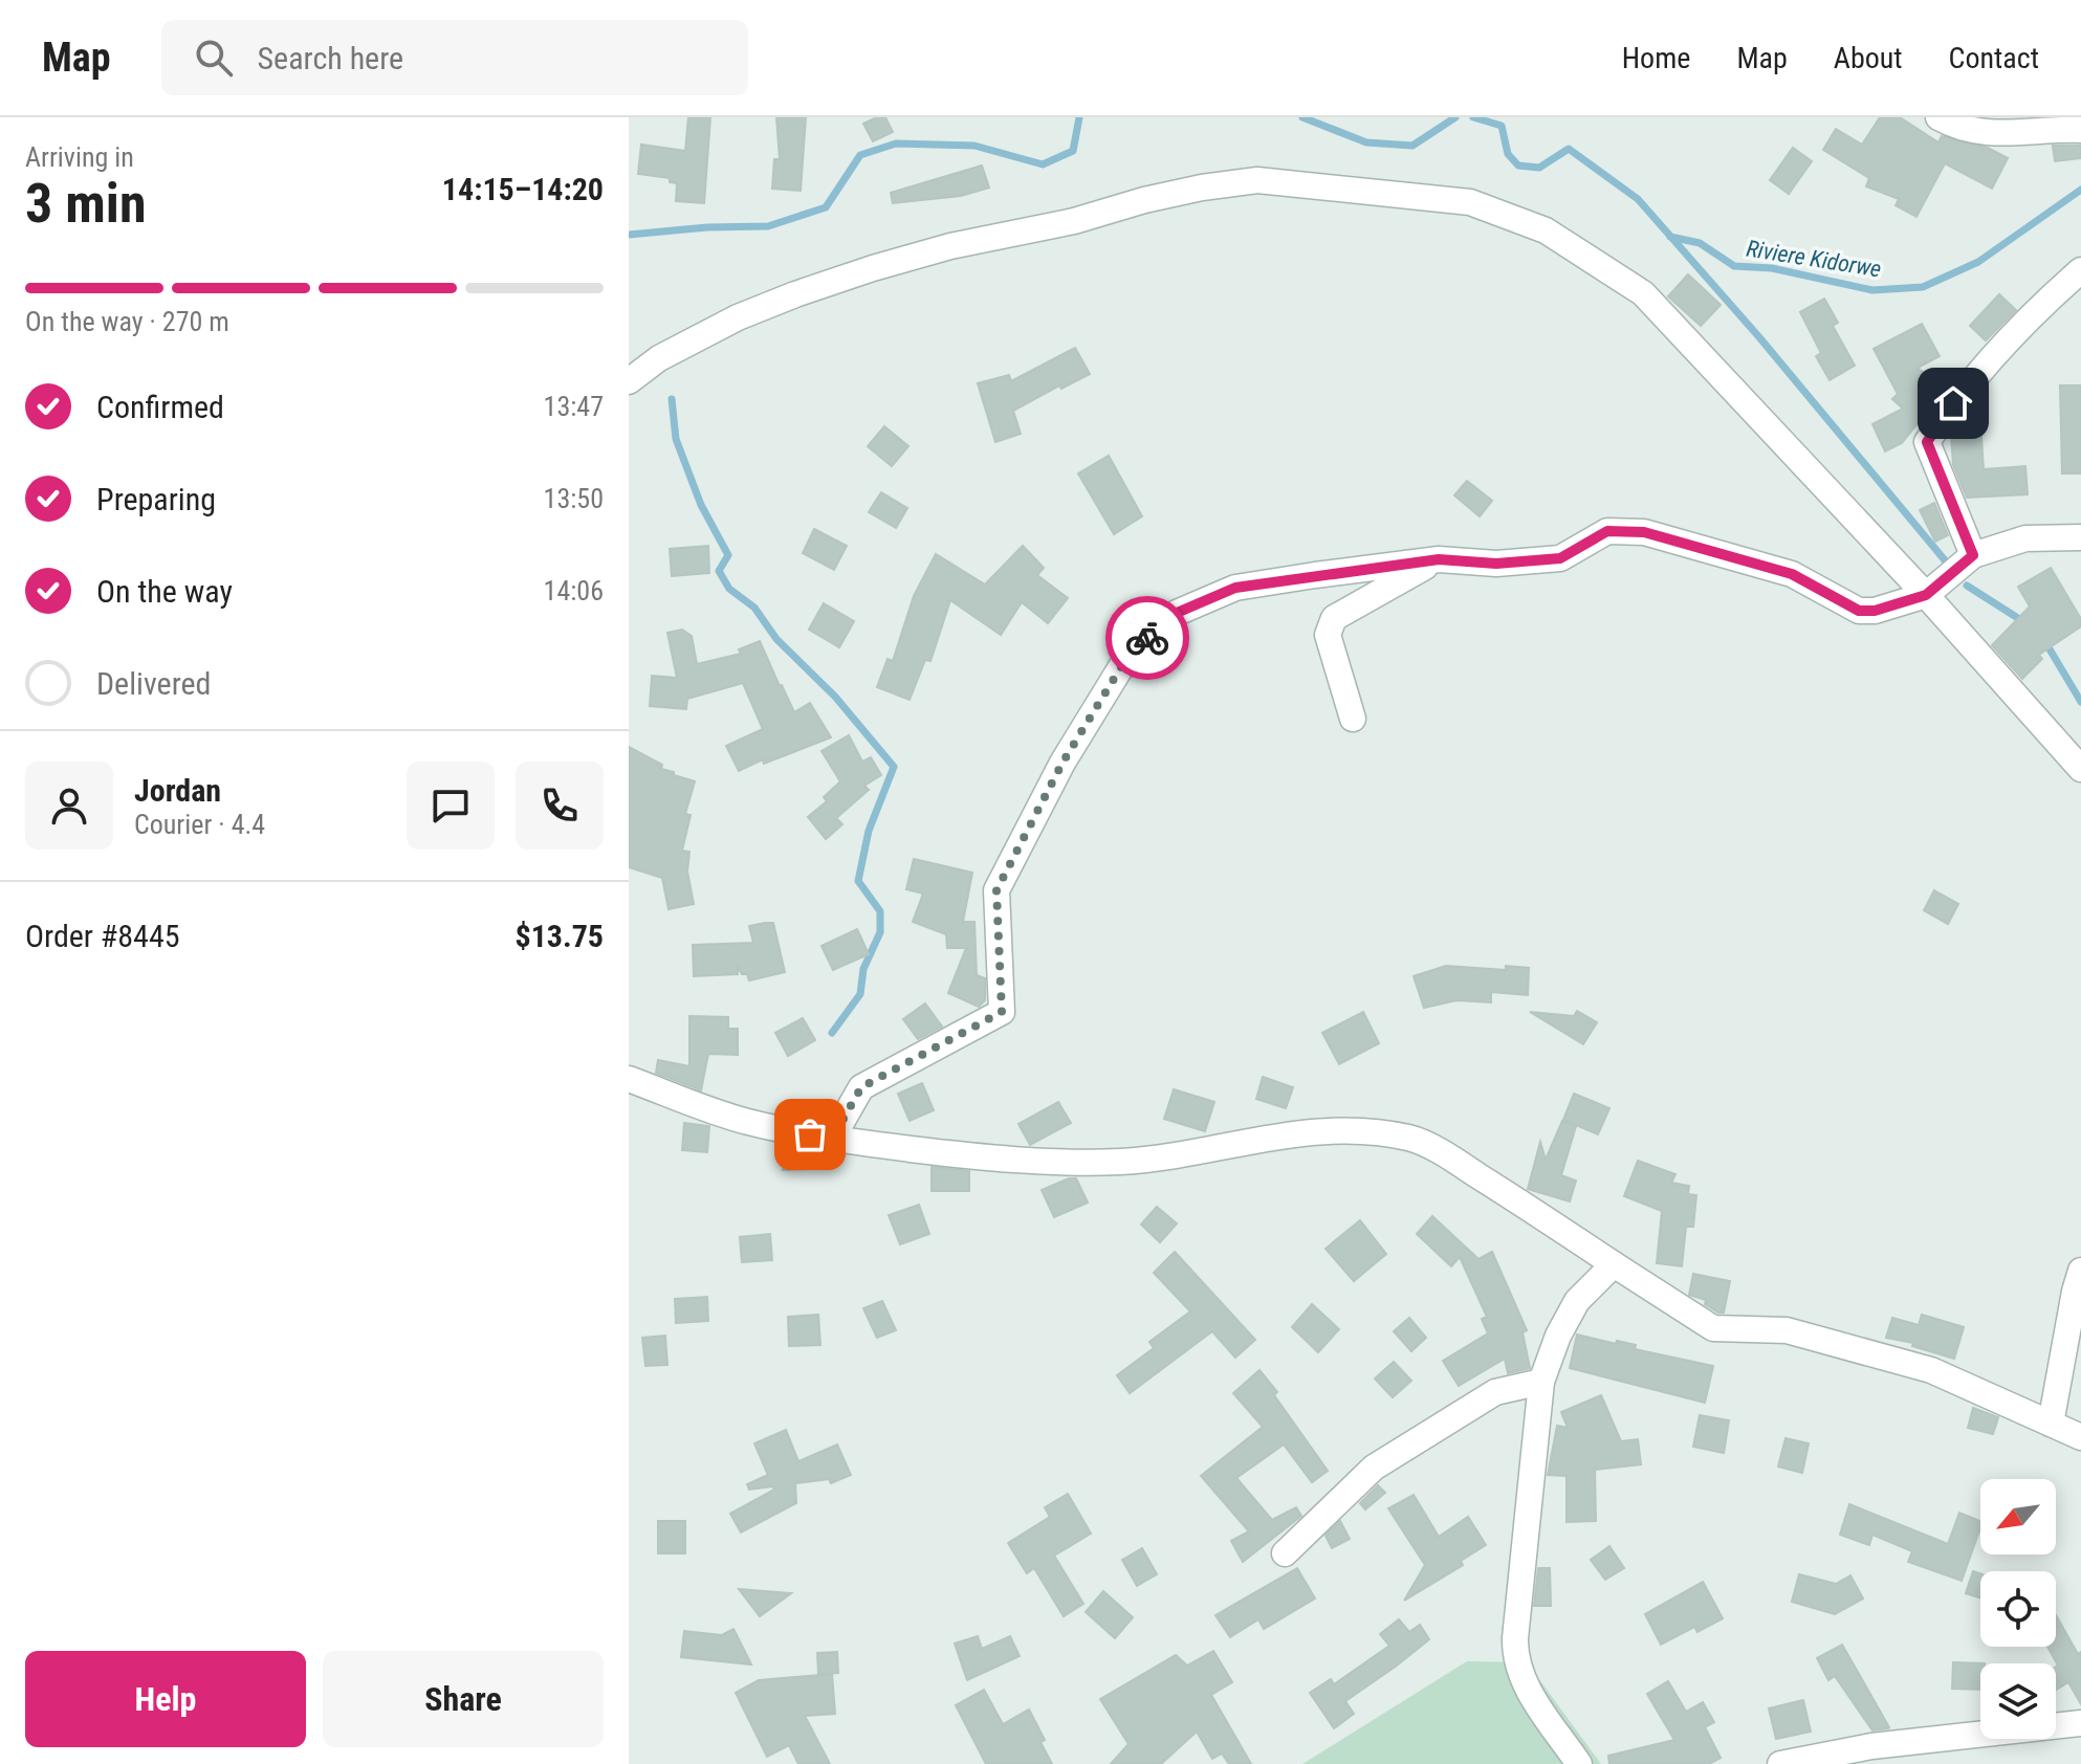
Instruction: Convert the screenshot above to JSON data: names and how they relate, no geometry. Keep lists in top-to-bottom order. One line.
{"water":["Riviere Kidorwe"],"north":"bottom left","page":{"header":"Map","search":"Search here","nav":["Home","Map","About","Contact"],"heading":["3 min","Arriving in","14:15–14:20"],"panel":["Jordan","Courier · 4.4","Order #8445","$13.75"],"bar":"On the way · 270 m","list":[["Confirmed","13:47"],["Preparing","13:50"],["On the way","14:06"],"Delivered"],"buttons":["Help","Share"]}}
